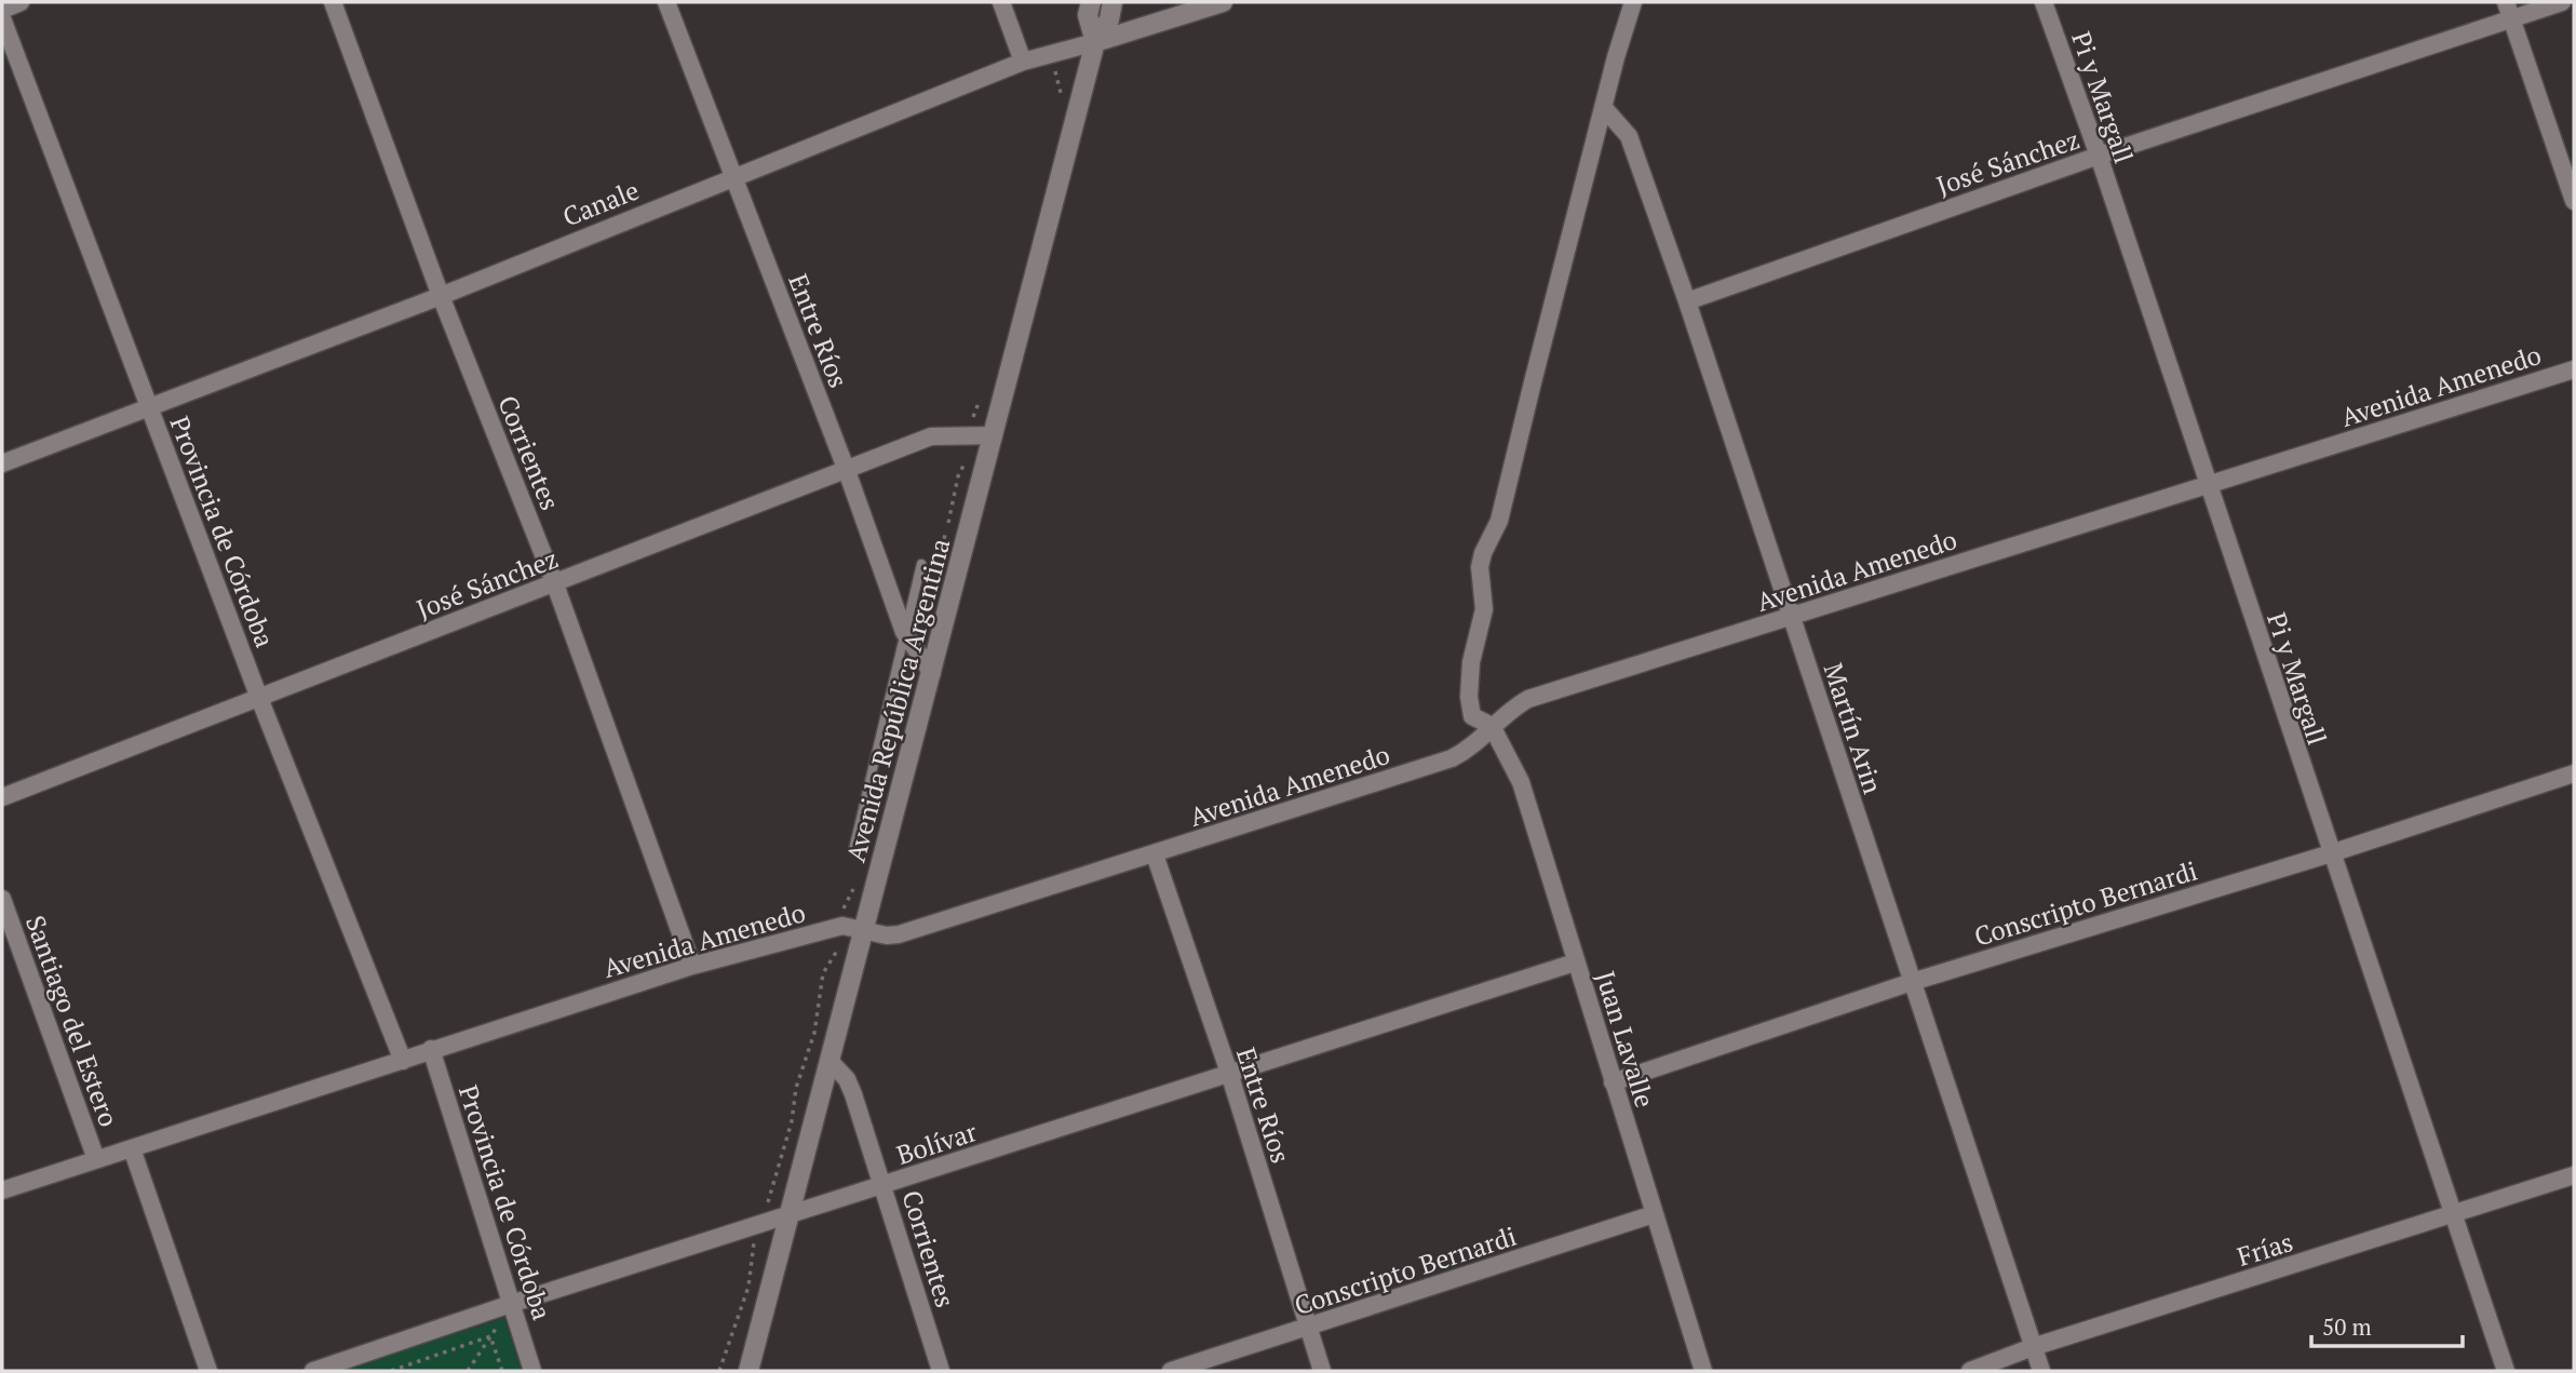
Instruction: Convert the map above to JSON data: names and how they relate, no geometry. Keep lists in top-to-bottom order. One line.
{"streets":{"main road":["Canale","Avenida República Argentina"],"street":["Pi y Margall","José Sánchez","Entre Ríos","Avenida Amenedo","Corrientes","Provincia de Córdoba","Martín Arin","Conscripto Bernardi","Santiago del Estero","Juan Lavalle","Bolívar","Frías"]},"crossings":[["Pi y Margall","José Sánchez"],["Pi y Margall","Avenida Amenedo"],["Pi y Margall","Conscripto Bernardi"],["Pi y Margall","Frías"],["José Sánchez","Entre Ríos"],["José Sánchez","Corrientes"],["José Sánchez","Provincia de Córdoba"],["José Sánchez","Avenida República Argentina"],["José Sánchez","Martín Arin"],["Canale","Entre Ríos"],["Canale","Corrientes"],["Canale","Provincia de Córdoba"],["Canale","Avenida República Argentina"],["Entre Ríos","Avenida Amenedo"],["Entre Ríos","Avenida República Argentina"],["Entre Ríos","Conscripto Bernardi"],["Entre Ríos","Bolívar"],["Avenida Amenedo","Corrientes"],["Avenida Amenedo","Provincia de Córdoba"],["Avenida Amenedo","Avenida República Argentina"],["Avenida Amenedo","Martín Arin"],["Avenida Amenedo","Santiago del Estero"],["Avenida Amenedo","Juan Lavalle"],["Corrientes","Avenida República Argentina"],["Corrientes","Bolívar"],["Provincia de Córdoba","Bolívar"],["Avenida República Argentina","Bolívar"],["Martín Arin","Conscripto Bernardi"],["Martín Arin","Juan Lavalle"],["Martín Arin","Frías"],["Conscripto Bernardi","Juan Lavalle"],["Juan Lavalle","Bolívar"]],"scale_bar":"50 m"}
